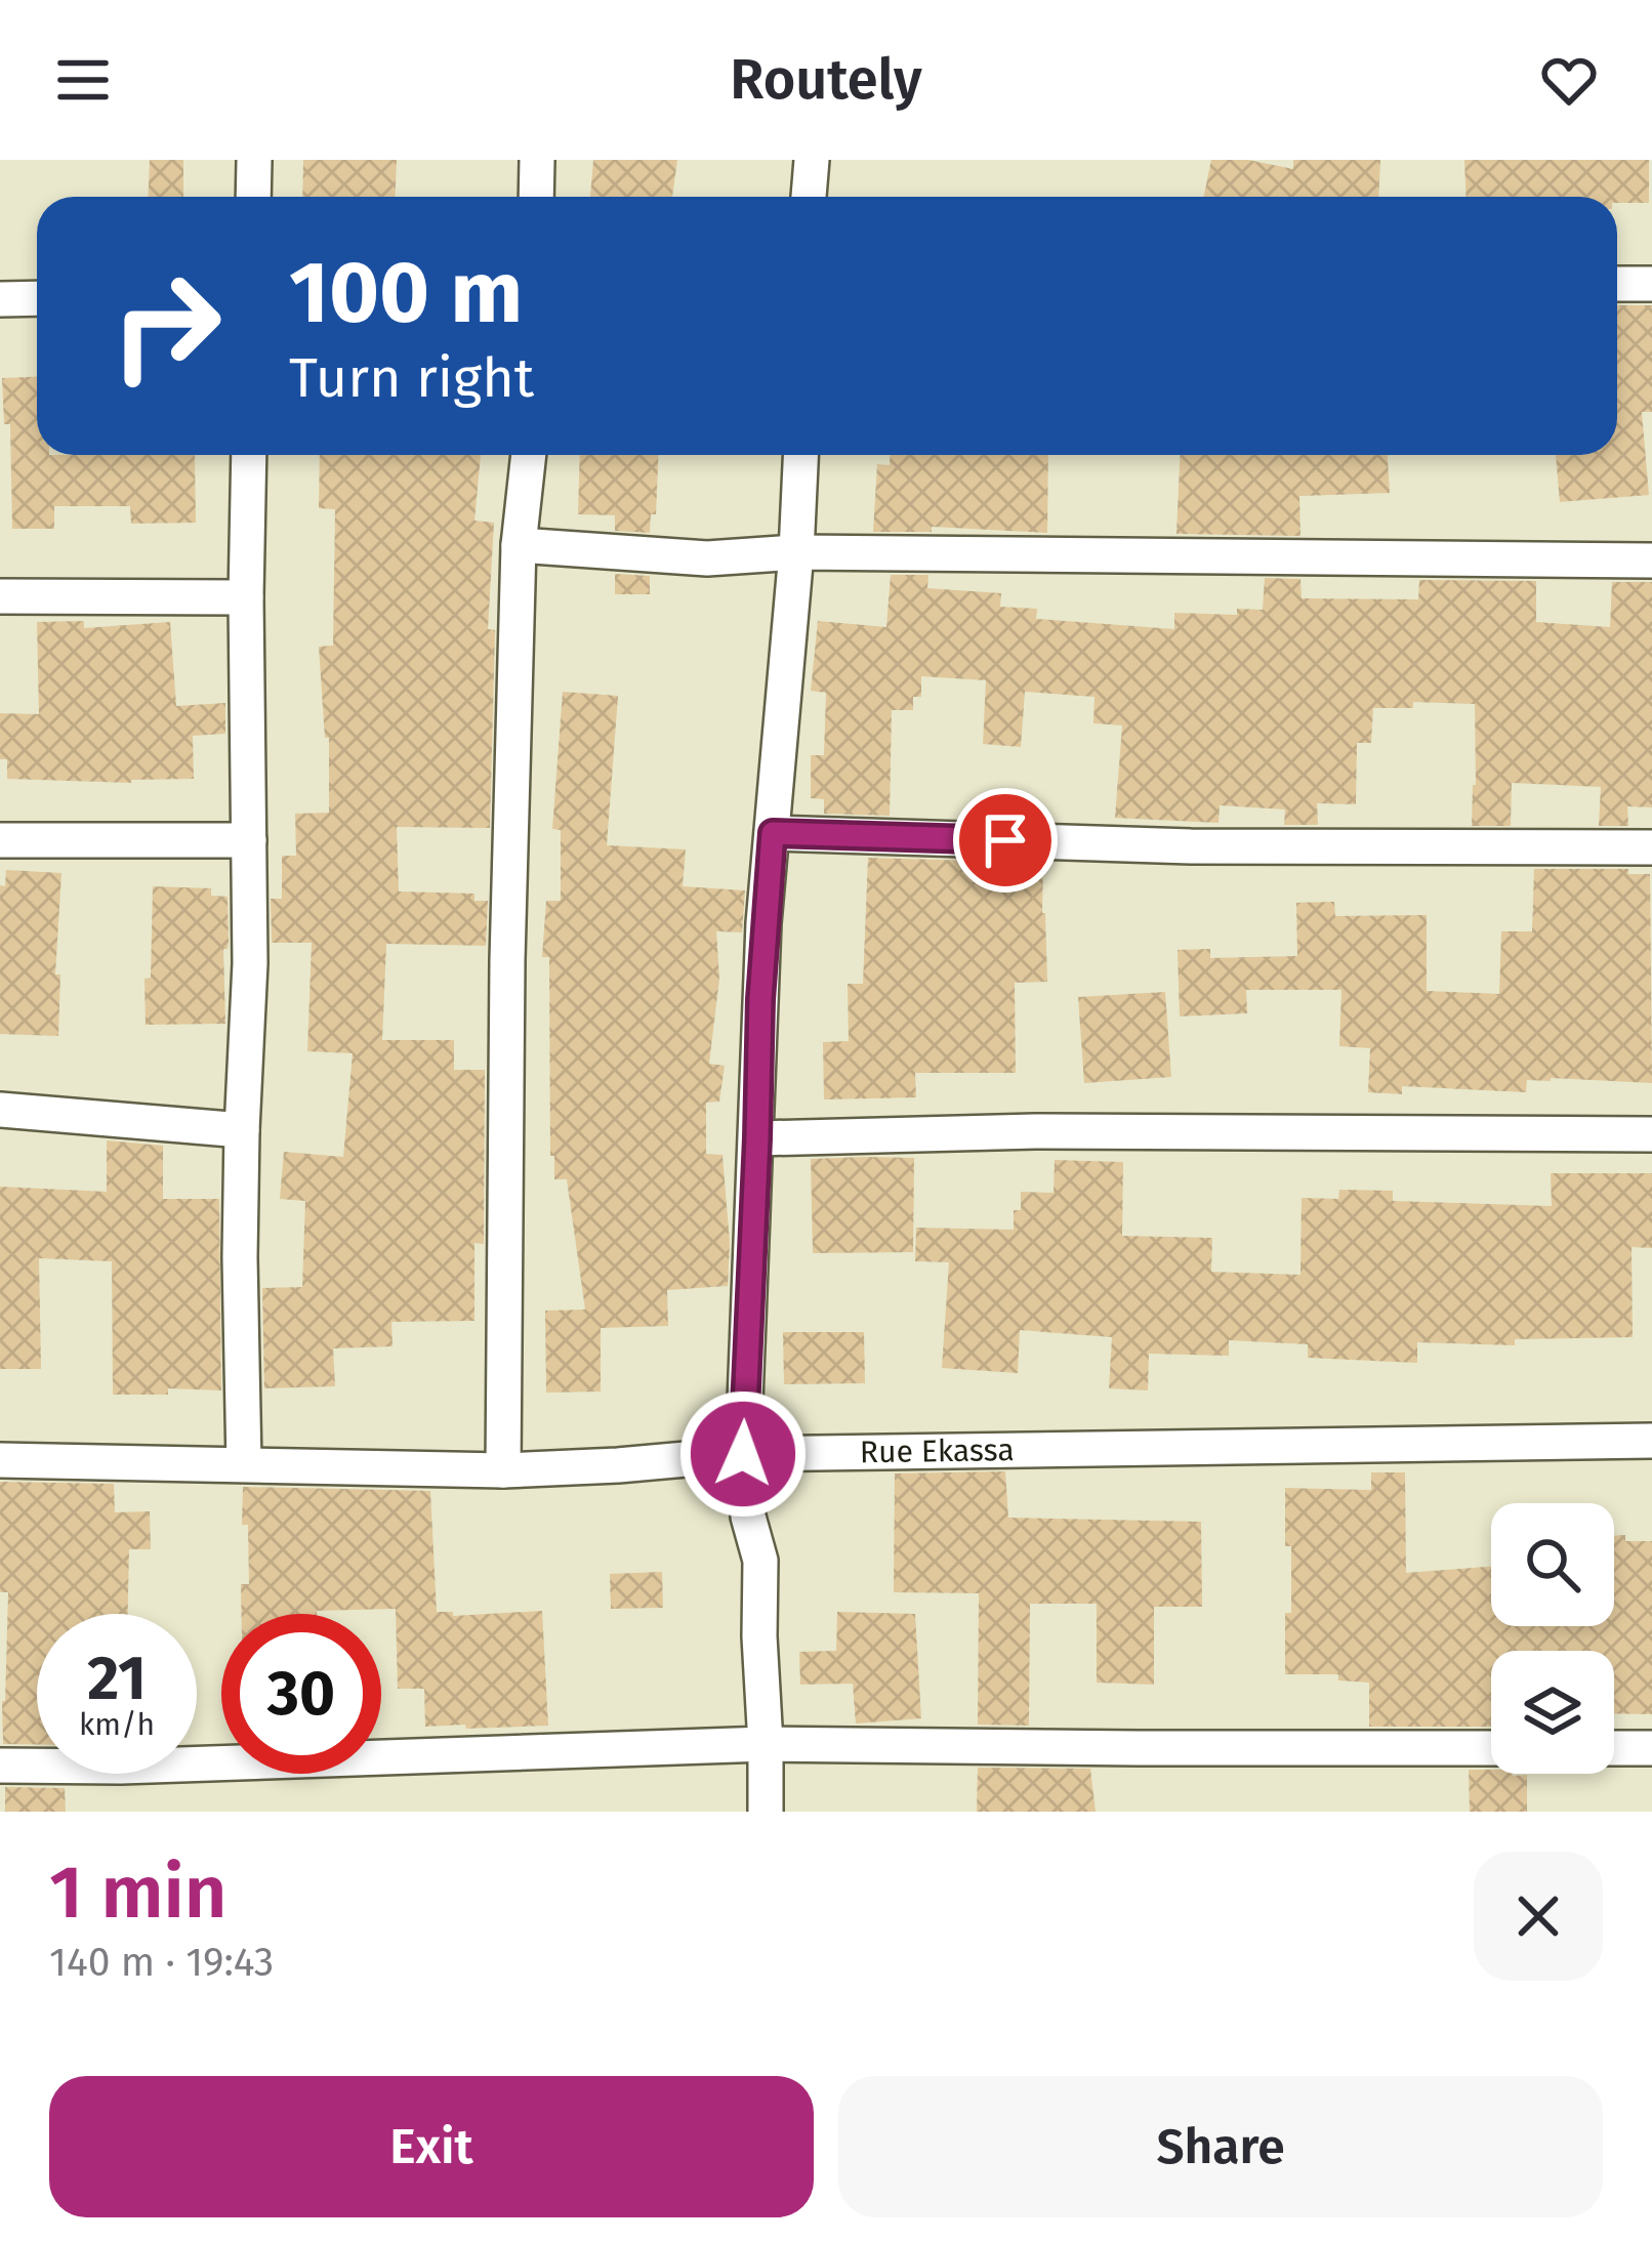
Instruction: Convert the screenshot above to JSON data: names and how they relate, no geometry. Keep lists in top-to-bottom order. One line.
{"streets":{"street":["Rue Ekassa"]},"page":{"header":"Routely","turn":["100 m","Turn right"],"speed":"21 km/h","limit":"30","heading":["1 min","140 m · 19:43"],"buttons":["Exit","Share"]}}
